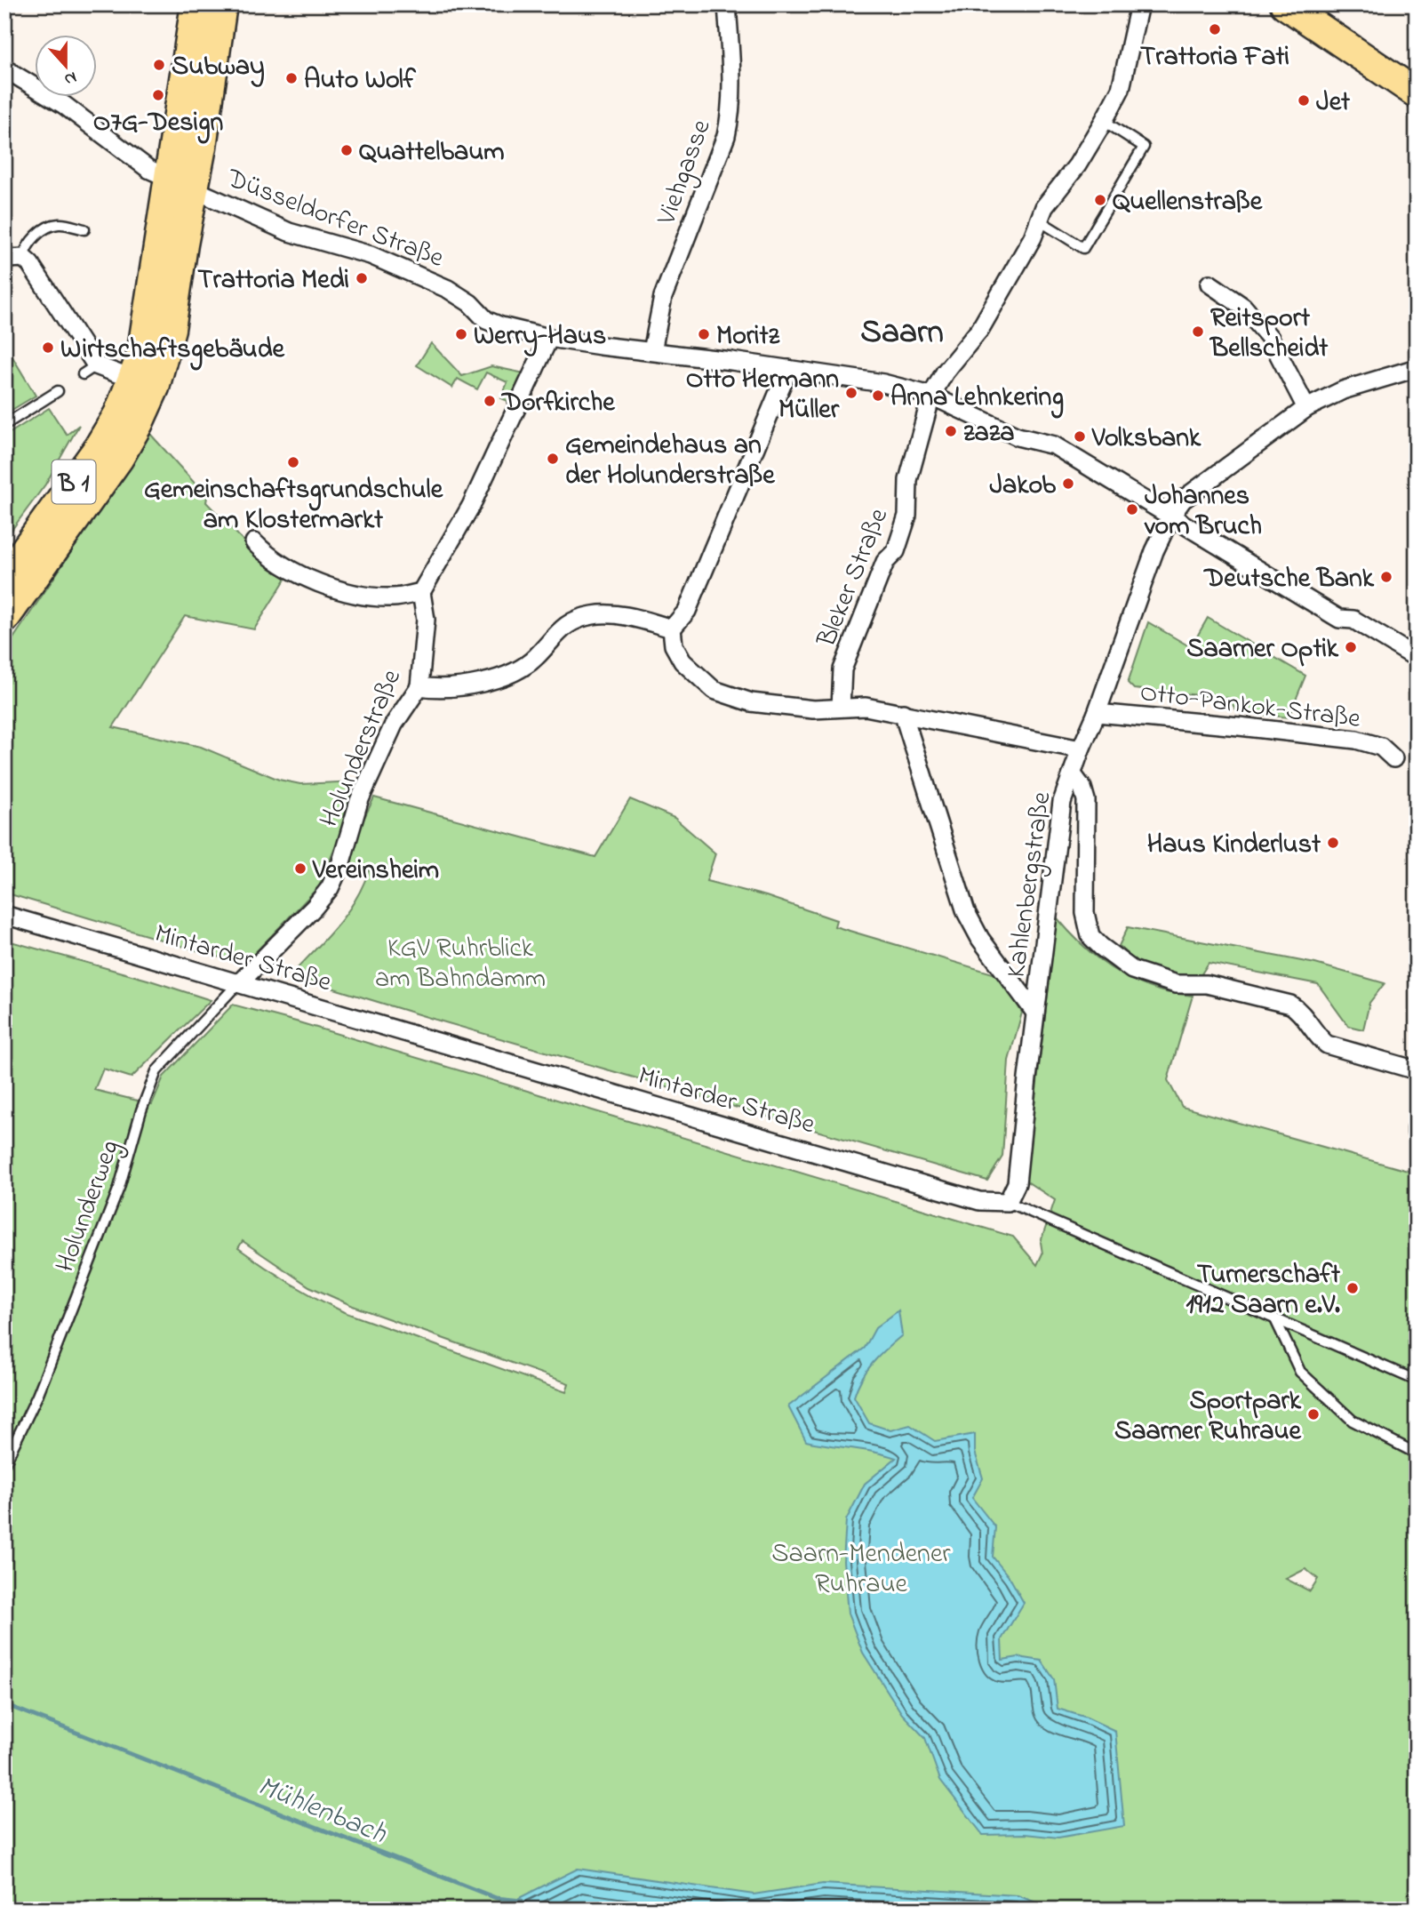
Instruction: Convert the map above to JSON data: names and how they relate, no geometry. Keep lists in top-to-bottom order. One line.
{"streets":{"main road":["B 1"],"street":["Viehgasse","Düsseldorfer Straße","Bleker Straße","Otto-Pankok-Straße","Holunderstraße","Kahlenbergstraße","Mintarder Straße"],"lane":["Holunderweg"]},"crossings":[["Viehgasse","Düsseldorfer Straße"],["Düsseldorfer Straße","B 1"],["Düsseldorfer Straße","Bleker Straße"],["Düsseldorfer Straße","Kahlenbergstraße"],["Otto-Pankok-Straße","Kahlenbergstraße"],["Holunderstraße","Mintarder Straße"],["Holunderstraße","Holunderweg"],["Kahlenbergstraße","Mintarder Straße"],["Mintarder Straße","Holunderweg"]],"districts":["Saarn"],"water":["Mühlenbach"],"parks":["KGV Ruhrblick am Bahndamm","Saarn-Mendener Ruhraue"],"places":["Trattoria Fati","Subway","Auto Wolf","O7G-Design","Jet","Quattelbaum","Quellenstraße","Trattoria Medi","Reitsport Bellscheidt","Werry-Haus","Moritz","Wirtschaftsgebäude","Otto Hermann Müller","Anna Lehnkering","Dorfkirche","zaza","Volksbank","Gemeindehaus an der Holunderstraße","Gemeinschaftsgrundschule am Klostermarkt","Jakob","Johannes vom Bruch","Deutsche Bank","Saarner Optik","Haus Kinderlust","Vereinsheim","Turnerschaft 1912 Saarn e.V.","Sportpark Saarner Ruhraue"],"north":"bottom"}
